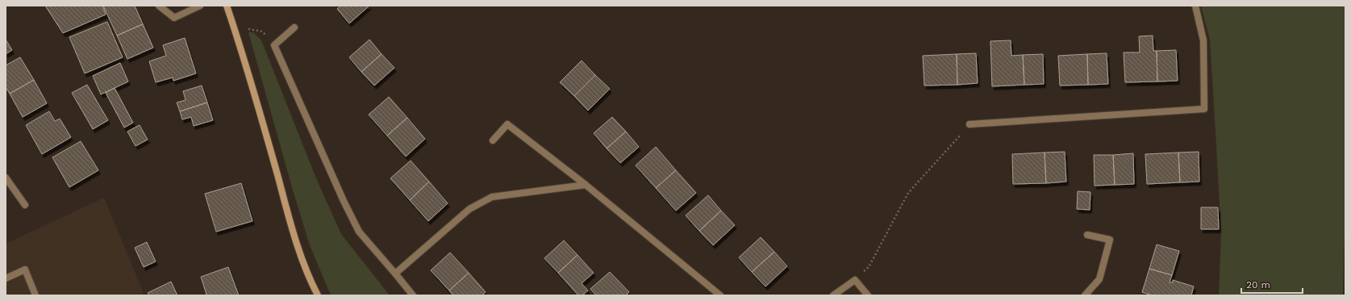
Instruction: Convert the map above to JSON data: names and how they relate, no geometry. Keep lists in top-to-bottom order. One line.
{"scale_bar":"20 m"}
